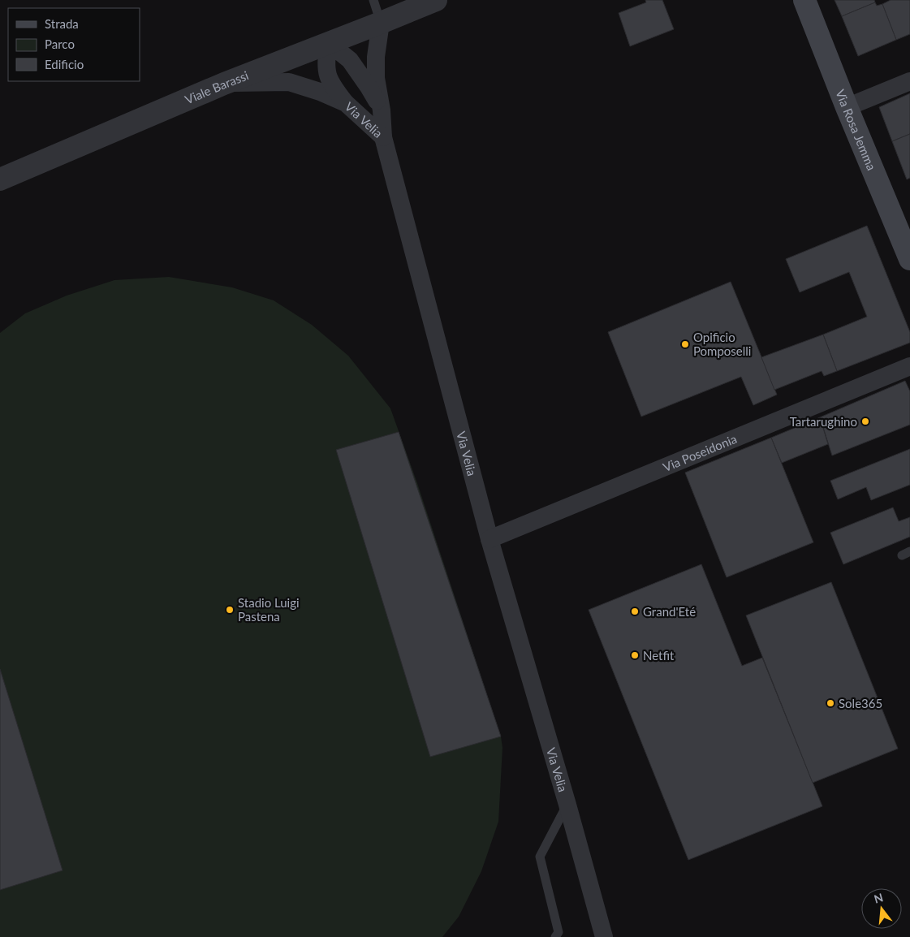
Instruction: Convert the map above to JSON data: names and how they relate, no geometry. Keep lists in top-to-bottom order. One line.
{"streets":{"main road":["Via Rosa Jemma"],"street":["Viale Barassi","Via Velia","Via Poseidonia"]},"crossings":[["Viale Barassi","Via Velia"],["Via Velia","Via Poseidonia"]],"places":["Opificio Pomposelli","Tartarughino","Stadio Luigi Pastena","Grand'Eté","Netfit","Sole365"],"legend":["Strada","Parco","Edificio"],"north":"top"}
